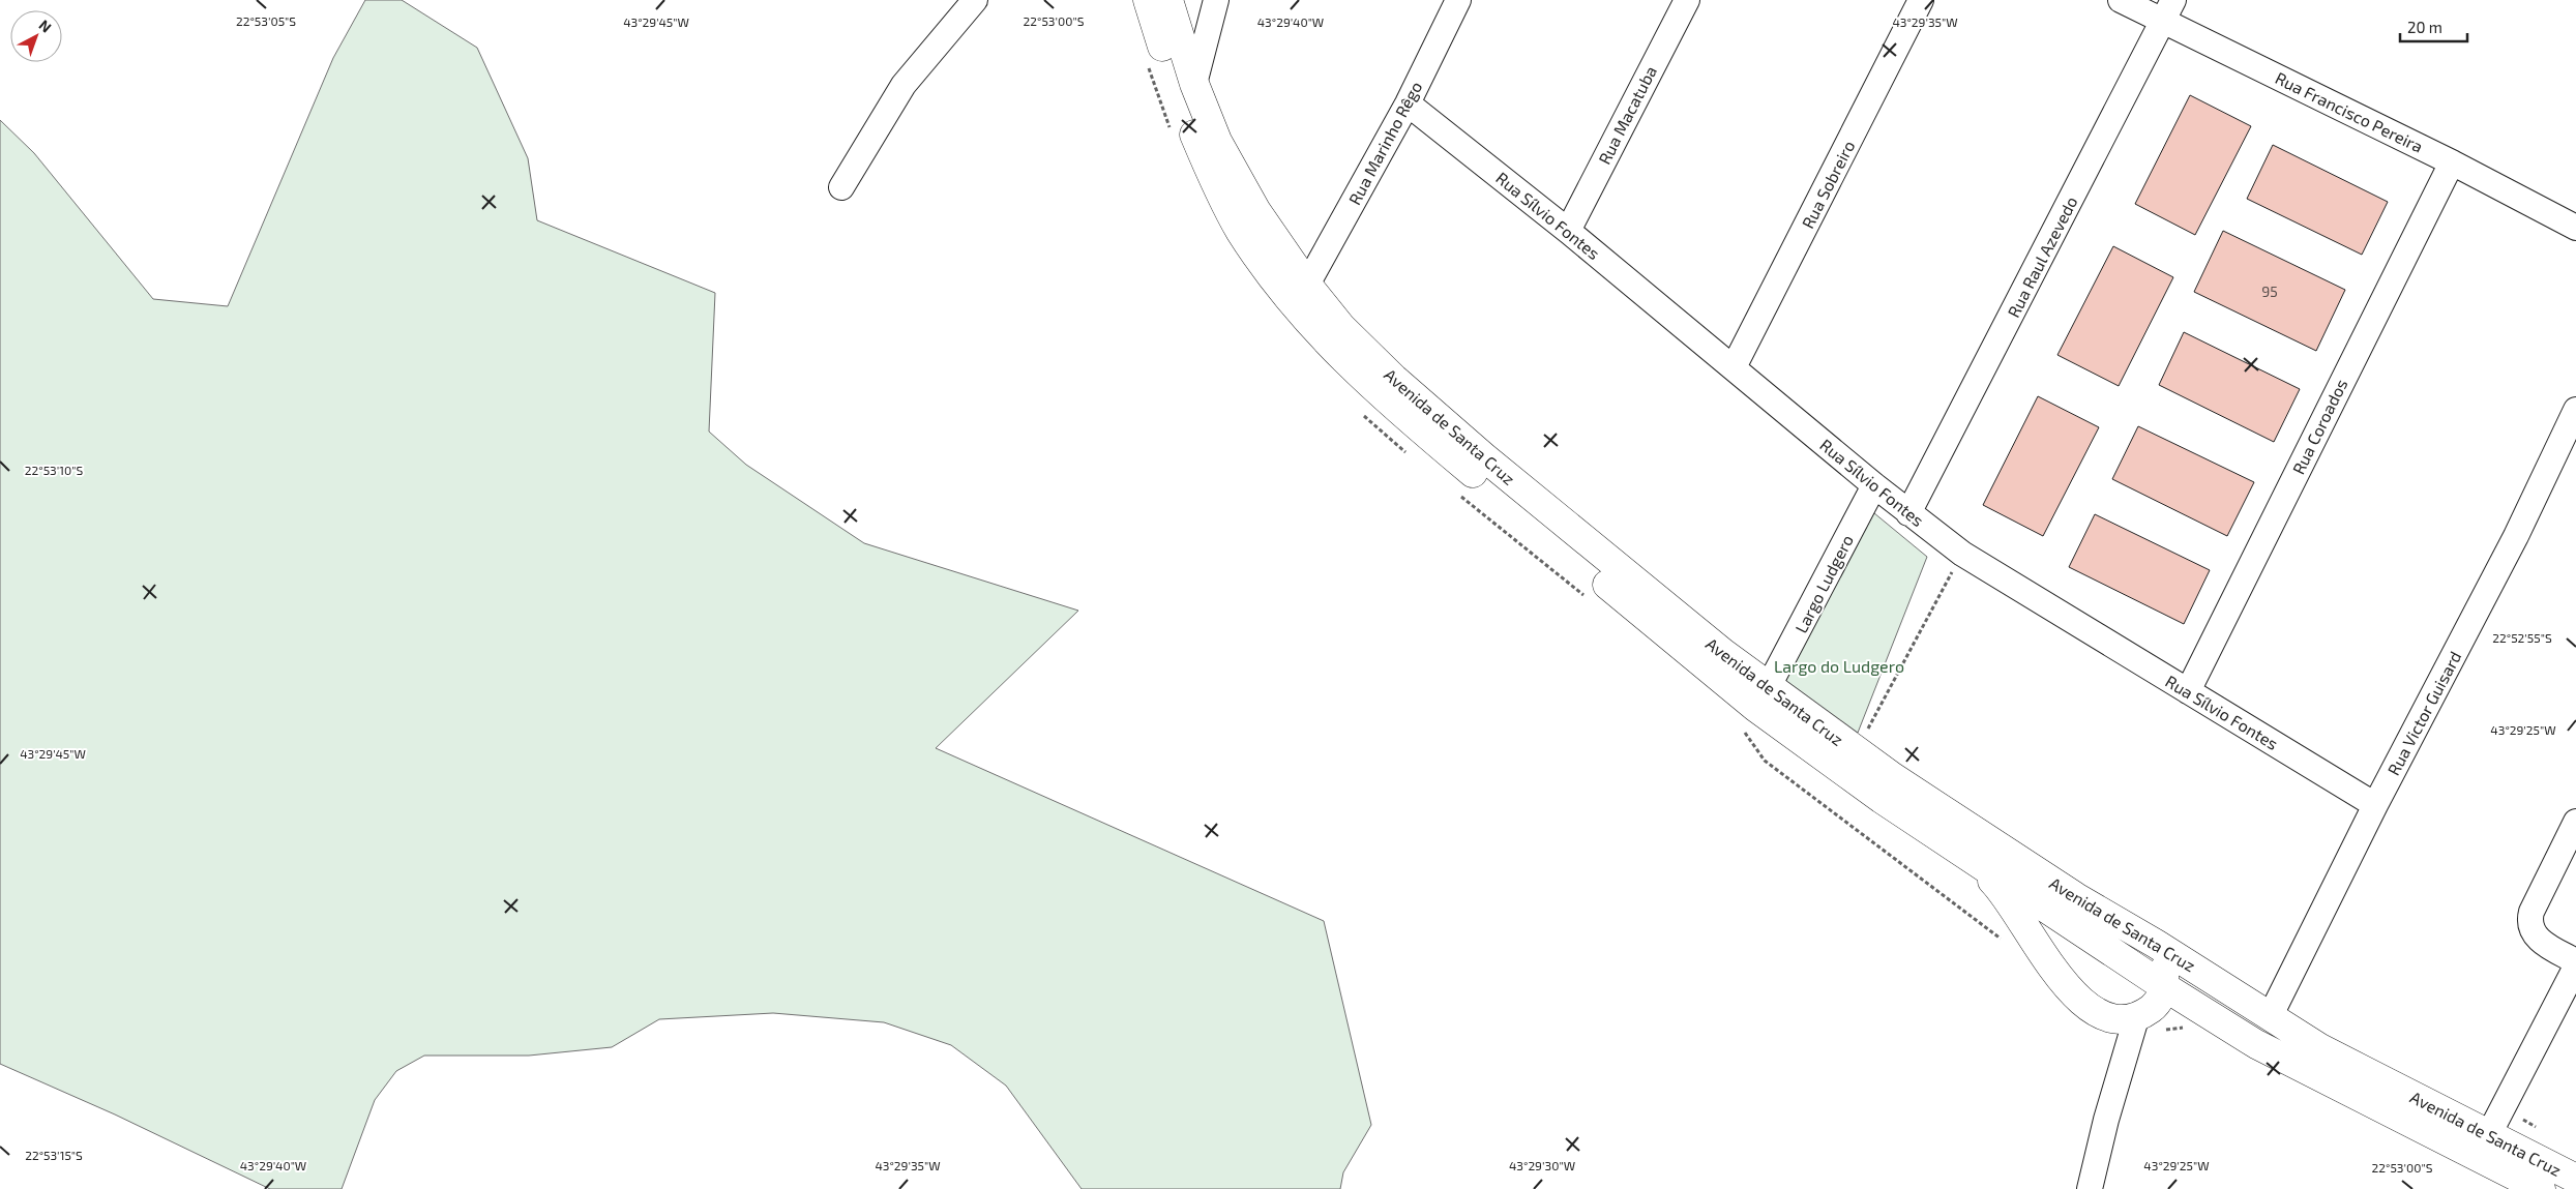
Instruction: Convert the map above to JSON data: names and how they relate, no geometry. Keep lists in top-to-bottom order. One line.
{"streets":{"main road":["Avenida de Santa Cruz"],"street":["Rua Francisco Pereira","Rua Macatuba","Rua Marinho Rêgo","Rua Sobreiro","Rua Sílvio Fontes","Rua Raul Azevedo","Rua Coroados","Largo Ludgero","Rua Victor Guisard"]},"crossings":[["Rua Francisco Pereira","Rua Raul Azevedo"],["Rua Francisco Pereira","Rua Coroados"],["Rua Macatuba","Rua Sílvio Fontes"],["Rua Marinho Rêgo","Rua Sílvio Fontes"],["Rua Marinho Rêgo","Avenida de Santa Cruz"],["Rua Sobreiro","Rua Sílvio Fontes"],["Rua Sílvio Fontes","Rua Raul Azevedo"],["Rua Sílvio Fontes","Rua Coroados"],["Rua Sílvio Fontes","Largo Ludgero"],["Rua Sílvio Fontes","Rua Victor Guisard"],["Avenida de Santa Cruz","Largo Ludgero"],["Avenida de Santa Cruz","Rua Victor Guisard"]],"parks":["Largo do Ludgero"],"house_numbers":["95"],"scale_bar":"20 m","north":"top right","coordinates":["22°53'05\"S","22°53'00\"S","43°29'45\"W","43°29'40\"W","43°29'35\"W","22°53'10\"S","22°52'55\"S","43°29'25\"W","22°53'15\"S","43°29'30\"W"]}
